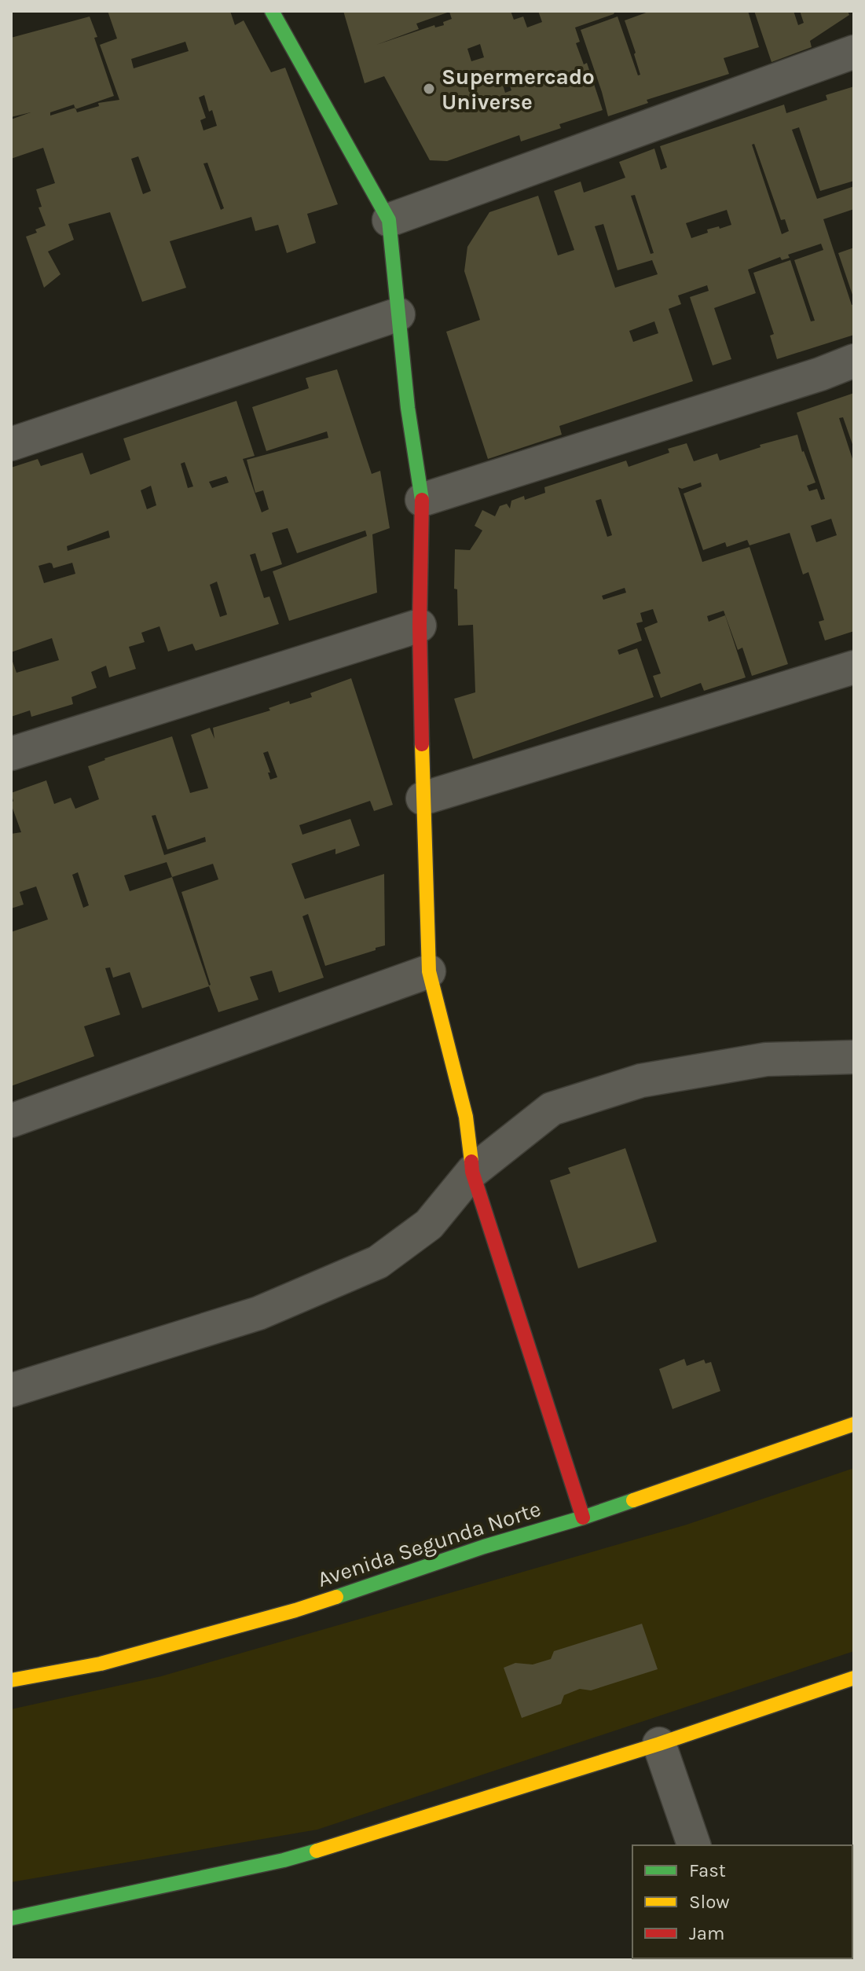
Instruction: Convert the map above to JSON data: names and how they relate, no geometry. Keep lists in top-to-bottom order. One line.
{"streets":{"main road":["Avenida Segunda Norte"]},"places":["Supermercado Universe"],"legend":["Fast","Slow","Jam"]}
